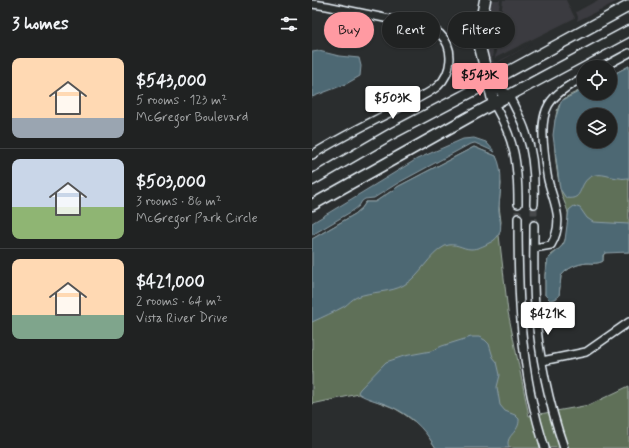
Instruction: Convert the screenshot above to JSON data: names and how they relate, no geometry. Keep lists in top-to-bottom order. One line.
{"page":{"heading":"3 homes","chip":["Buy","Rent","Filters"],"list":[{"name":"$543,000","note":"5 rooms · 123 m² · McGregor Boulevard"},{"name":"$503,000","note":"3 rooms · 86 m² · McGregor Park Circle"},{"name":"$421,000","note":"2 rooms · 64 m² · Vista River Drive"}],"price":["$543K","$503K","$421K"]}}
